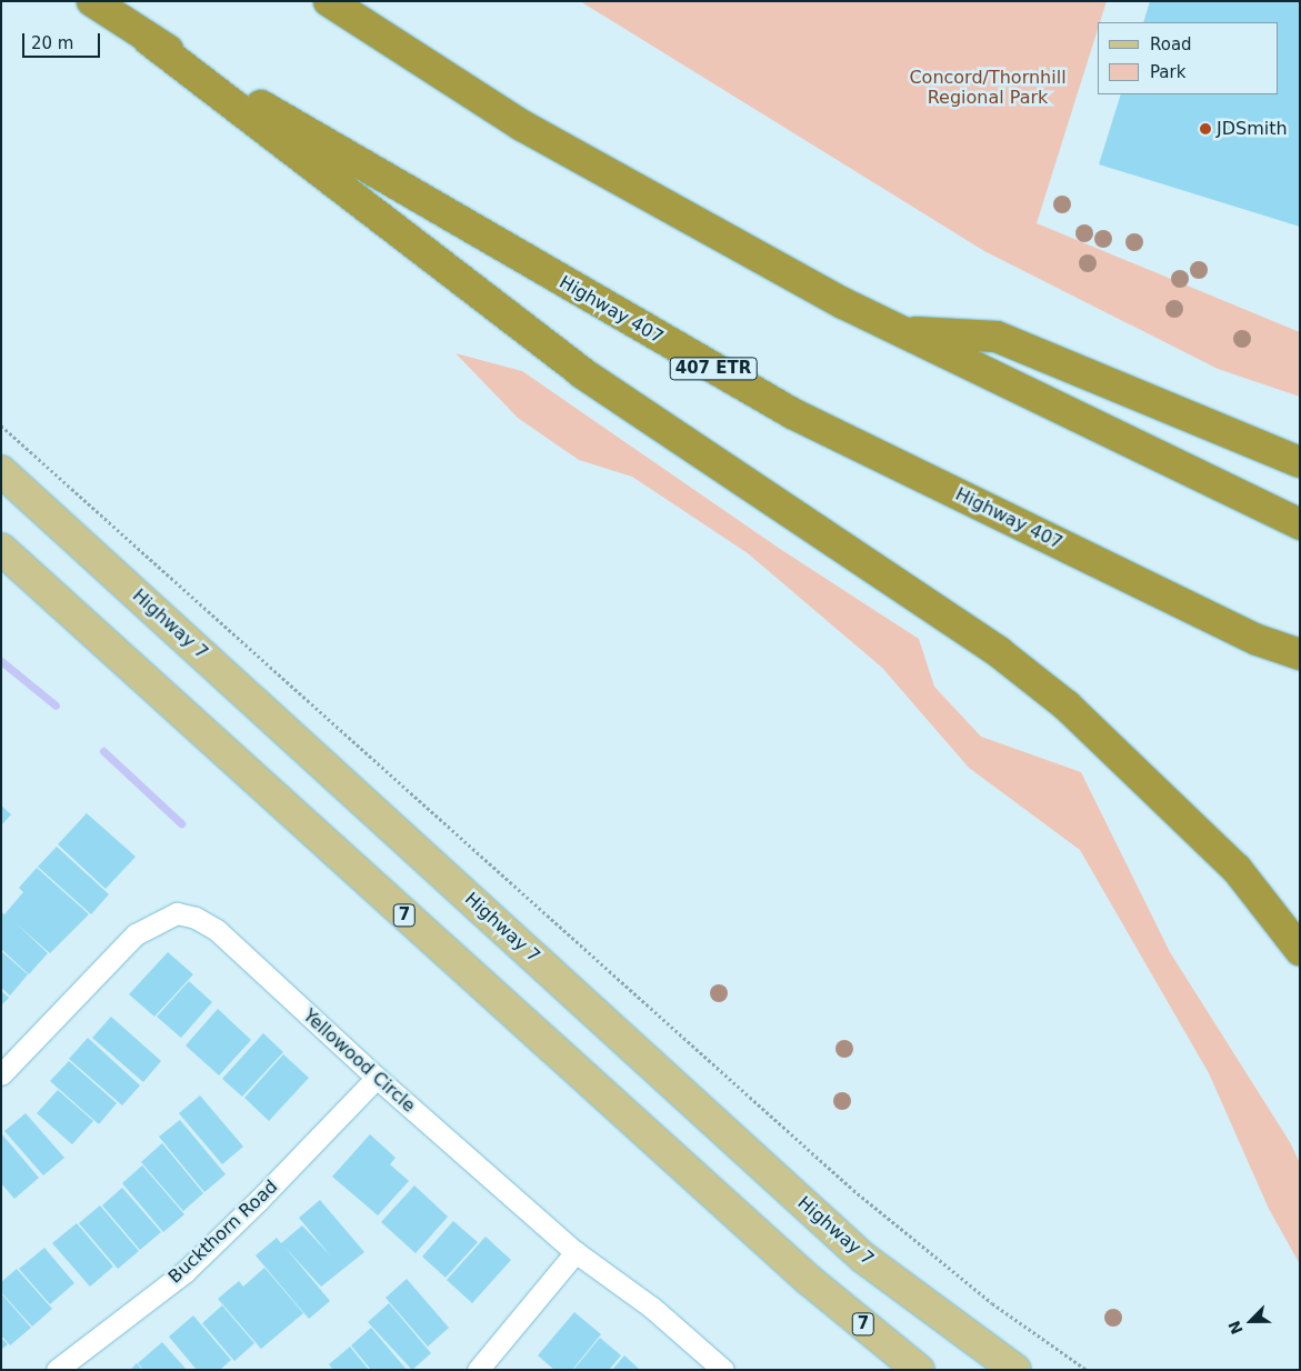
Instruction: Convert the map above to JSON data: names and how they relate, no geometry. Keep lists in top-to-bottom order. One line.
{"streets":{"highway":["Highway 407","407 ETR"],"main road":["Highway 7","7"],"street":["Yellowood Circle","Buckthorn Road"]},"crossings":[["Yellowood Circle","Buckthorn Road"]],"parks":["Concord/Thornhill Regional Park"],"places":["JDSmith"],"legend":["Road","Park"],"scale_bar":"20 m","north":"bottom left"}
